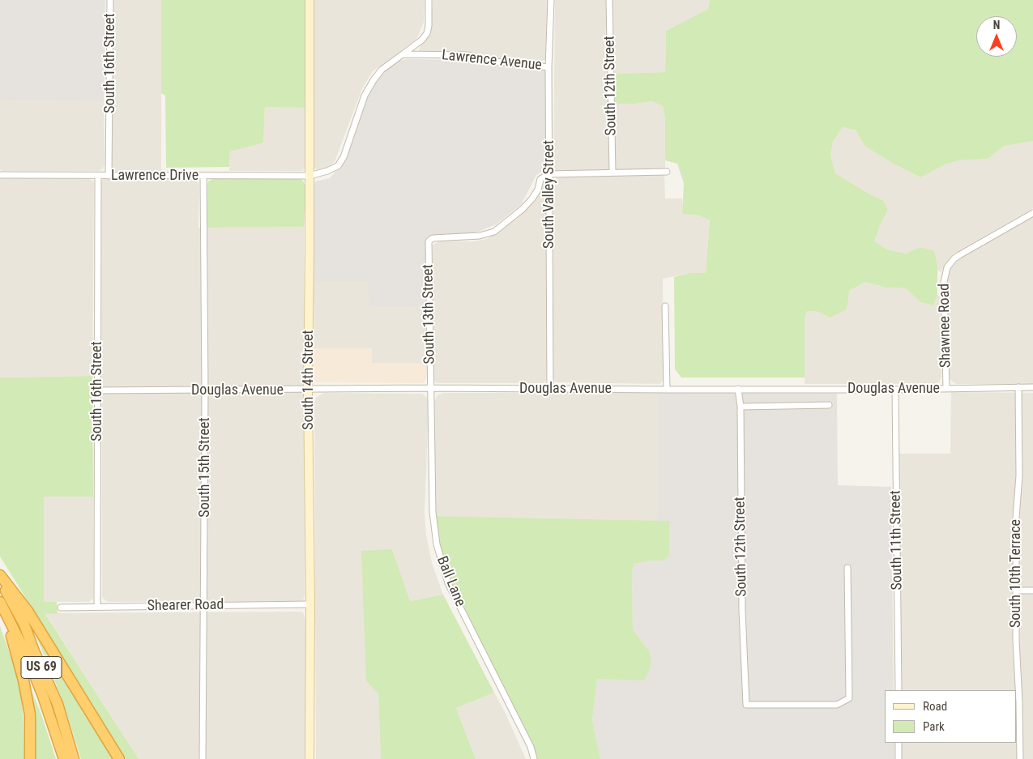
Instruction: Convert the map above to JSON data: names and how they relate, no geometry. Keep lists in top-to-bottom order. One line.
{"streets":{"highway":["US 69"],"street":["Lawrence Avenue","South 16th Street","South 12th Street","Lawrence Drive","South Valley Street","South 13th Street","Shawnee Road","South 14th Street","Douglas Avenue","South 15th Street","South 11th Street","South 10th Terrace","Ball Lane","Shearer Road"]},"crossings":[["Lawrence Avenue","South Valley Street"],["South 16th Street","Lawrence Drive"],["South 16th Street","Douglas Avenue"],["South 16th Street","Shearer Road"],["South 12th Street","Douglas Avenue"],["Lawrence Drive","South 14th Street"],["Lawrence Drive","South 15th Street"],["South Valley Street","South 13th Street"],["South Valley Street","Douglas Avenue"],["South 13th Street","Douglas Avenue"],["South 13th Street","Ball Lane"],["Shawnee Road","Douglas Avenue"],["South 14th Street","Douglas Avenue"],["South 14th Street","Shearer Road"],["Douglas Avenue","South 15th Street"],["Douglas Avenue","South 11th Street"],["Douglas Avenue","South 10th Terrace"],["Douglas Avenue","Ball Lane"],["South 15th Street","Shearer Road"]],"legend":["Road","Park"],"north":"top"}
